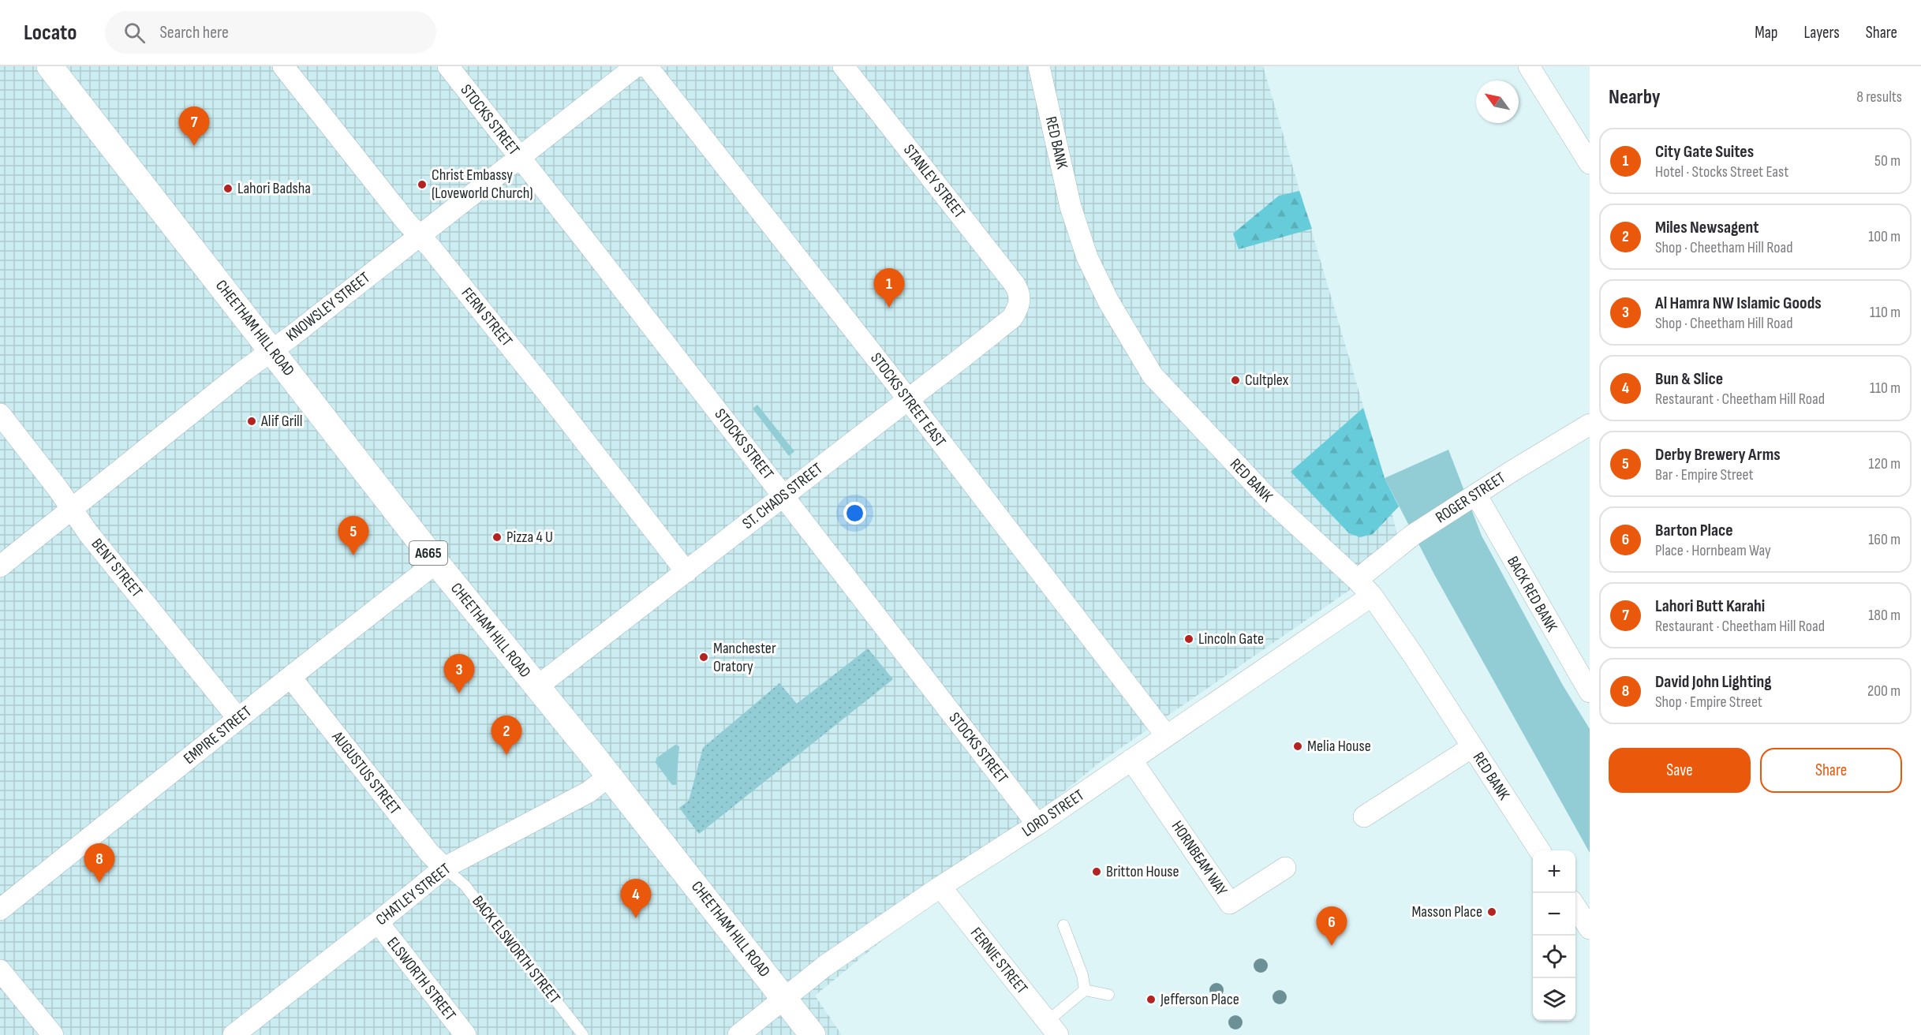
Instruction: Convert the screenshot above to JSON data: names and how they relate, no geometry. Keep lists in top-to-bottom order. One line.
{"streets":{"highway":["CHEETHAM HILL ROAD","A665"],"street":["STOCKS STREET","RED BANK","STANLEY STREET","KNOWSLEY STREET","FERN STREET","STOCKS STREET EAST","ST. CHADS STREET","ROGER STREET","BENT STREET","BACK RED BANK","EMPIRE STREET","AUGUSTUS STREET","LORD STREET","HORNBEAM WAY","CHATLEY STREET","FERNIE STREET","ELSWORTH STREET"],"lane":["BACK ELSWORTH STREET"]},"crossings":[["STOCKS STREET","KNOWSLEY STREET"],["STOCKS STREET","ST. CHADS STREET"],["STOCKS STREET","LORD STREET"],["RED BANK","ROGER STREET"],["RED BANK","LORD STREET"],["STANLEY STREET","ST. CHADS STREET"],["KNOWSLEY STREET","FERN STREET"],["KNOWSLEY STREET","CHEETHAM HILL ROAD"],["KNOWSLEY STREET","BENT STREET"],["FERN STREET","ST. CHADS STREET"],["CHEETHAM HILL ROAD","ST. CHADS STREET"],["CHEETHAM HILL ROAD","EMPIRE STREET"],["CHEETHAM HILL ROAD","LORD STREET"],["CHEETHAM HILL ROAD","CHATLEY STREET"],["STOCKS STREET EAST","ST. CHADS STREET"],["STOCKS STREET EAST","LORD STREET"],["ROGER STREET","BACK RED BANK"],["BENT STREET","EMPIRE STREET"],["EMPIRE STREET","AUGUSTUS STREET"],["AUGUSTUS STREET","CHATLEY STREET"],["AUGUSTUS STREET","BACK ELSWORTH STREET"],["LORD STREET","HORNBEAM WAY"],["LORD STREET","FERNIE STREET"],["CHATLEY STREET","BACK ELSWORTH STREET"],["CHATLEY STREET","ELSWORTH STREET"]],"places":["Christ Embassy (Loveworld Church)","Lahori Badsha","Cultplex","Alif Grill","Pizza 4 U","Lincoln Gate","Manchester Oratory","Melia House","Britton House","Masson Place","Jefferson Place"],"north":"top left","page":{"header":"Locato","search":"Search here","nav":["Map","Layers","Share"],"heading":["Nearby","8 results"],"pins":["7","1","5","3","2","8","4","6"],"list":[{"mark":"1","name":"City Gate Suites","note":"Hotel · Stocks Street East","value":"50 m"},{"mark":"2","name":"Miles Newsagent","note":"Shop · Cheetham Hill Road","value":"100 m"},{"mark":"3","name":"Al Hamra NW Islamic Goods","note":"Shop · Cheetham Hill Road","value":"110 m"},{"mark":"4","name":"Bun & Slice","note":"Restaurant · Cheetham Hill Road","value":"110 m"},{"mark":"5","name":"Derby Brewery Arms","note":"Bar · Empire Street","value":"120 m"},{"mark":"6","name":"Barton Place","note":"Place · Hornbeam Way","value":"160 m"},{"mark":"7","name":"Lahori Butt Karahi","note":"Restaurant · Cheetham Hill Road","value":"180 m"},{"mark":"8","name":"David John Lighting","note":"Shop · Empire Street","value":"200 m"}],"buttons":["Save","Share"],"map_buttons":["+","−"]}}
